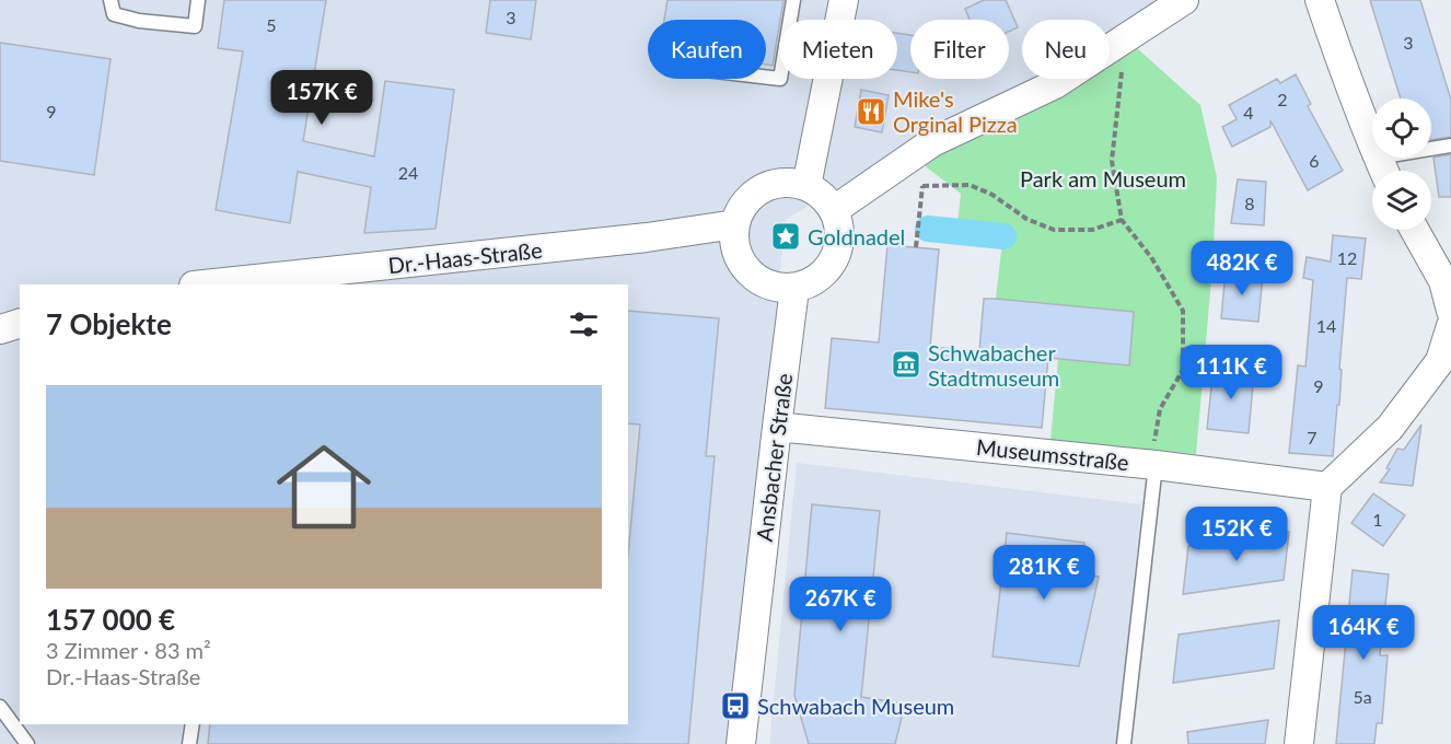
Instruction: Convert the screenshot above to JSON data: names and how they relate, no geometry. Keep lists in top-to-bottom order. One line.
{"streets":{"street":["Dr.-Haas-Straße","Museumsstraße","Ansbacher Straße"]},"crossings":[["Dr.-Haas-Straße","Ansbacher Straße"],["Museumsstraße","Ansbacher Straße"]],"parks":["Park am Museum"],"places":{"restaurant":["Mike's Orginal Pizza"],"place":["Goldnadel"],"museum":["Schwabacher Stadtmuseum"],"bus stop":["Schwabach Museum"]},"house_numbers":["3","5","3","2","9","4","6","24","8","12","14","9","7","1","5a"],"page":{"chip":["Kaufen","Mieten","Filter","Neu"],"price":["157K €","482K €","111K €","152K €","281K €","267K €","164K €"],"heading":"7 Objekte","list":[{"name":"157 000 €","note":"3 Zimmer · 83 m² · Dr.-Haas-Straße"}]}}
